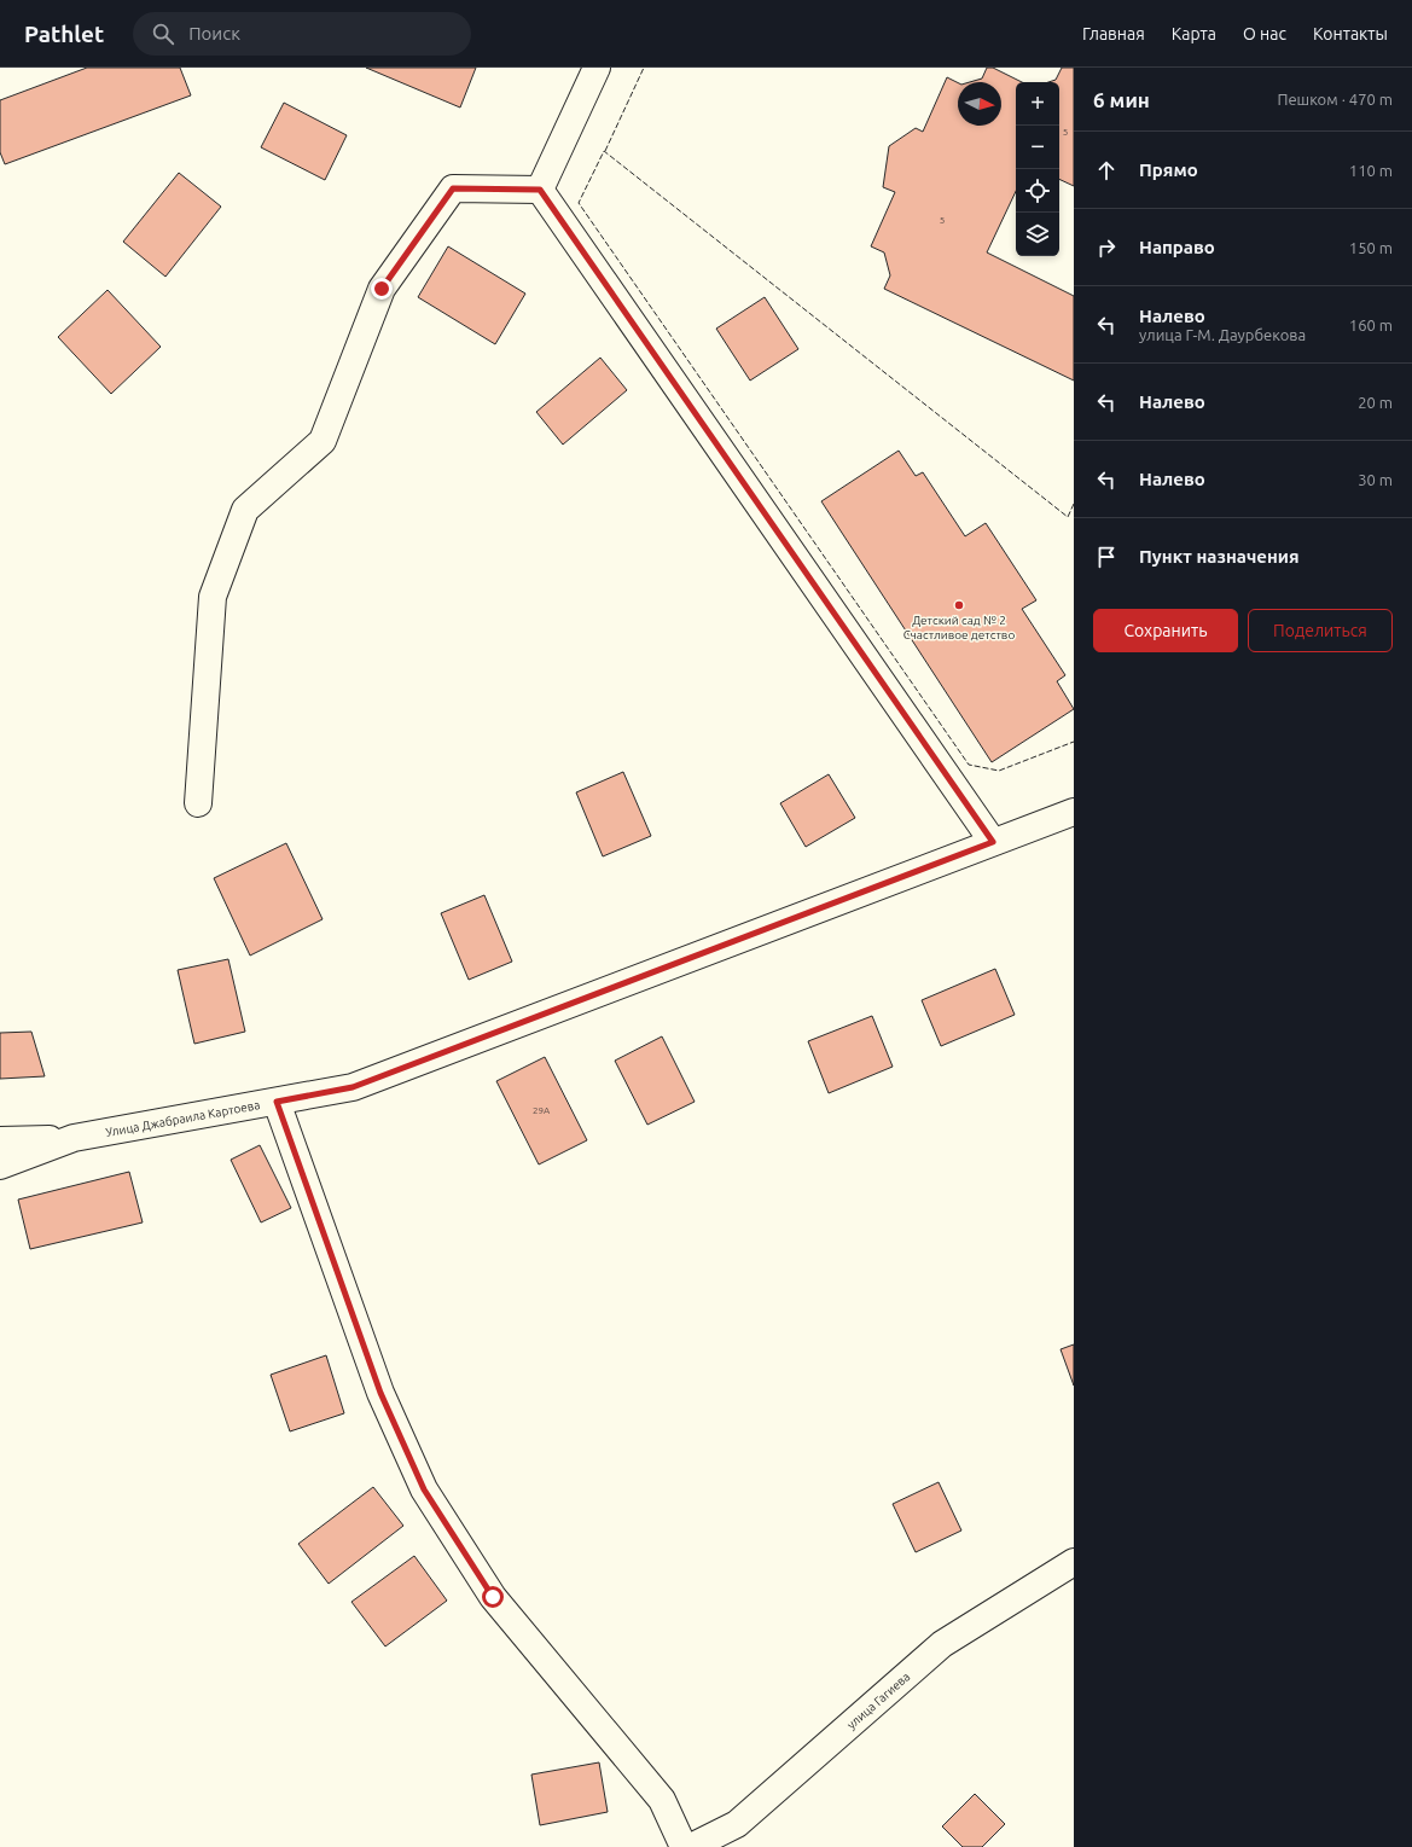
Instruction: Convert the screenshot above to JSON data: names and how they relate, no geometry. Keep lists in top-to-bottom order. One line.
{"streets":{"street":["Улица Джабраила Картоева","улица Гагиева"]},"places":["Детский сад № 2 Счастливое детство"],"house_numbers":["5","5","29А"],"north":"right","page":{"header":"Pathlet","search":"Поиск","nav":["Главная","Карта","О нас","Контакты"],"heading":["6 мин","Пешком · 470 m"],"map_buttons":["+","−"],"list":[["Прямо","110 m"],["Направо","150 m"],["Налево","улица Г-М. Даурбекова","160 m"],["Налево","20 m"],["Налево","30 m"],"Пункт назначения"],"buttons":["Сохранить","Поделиться"]}}
